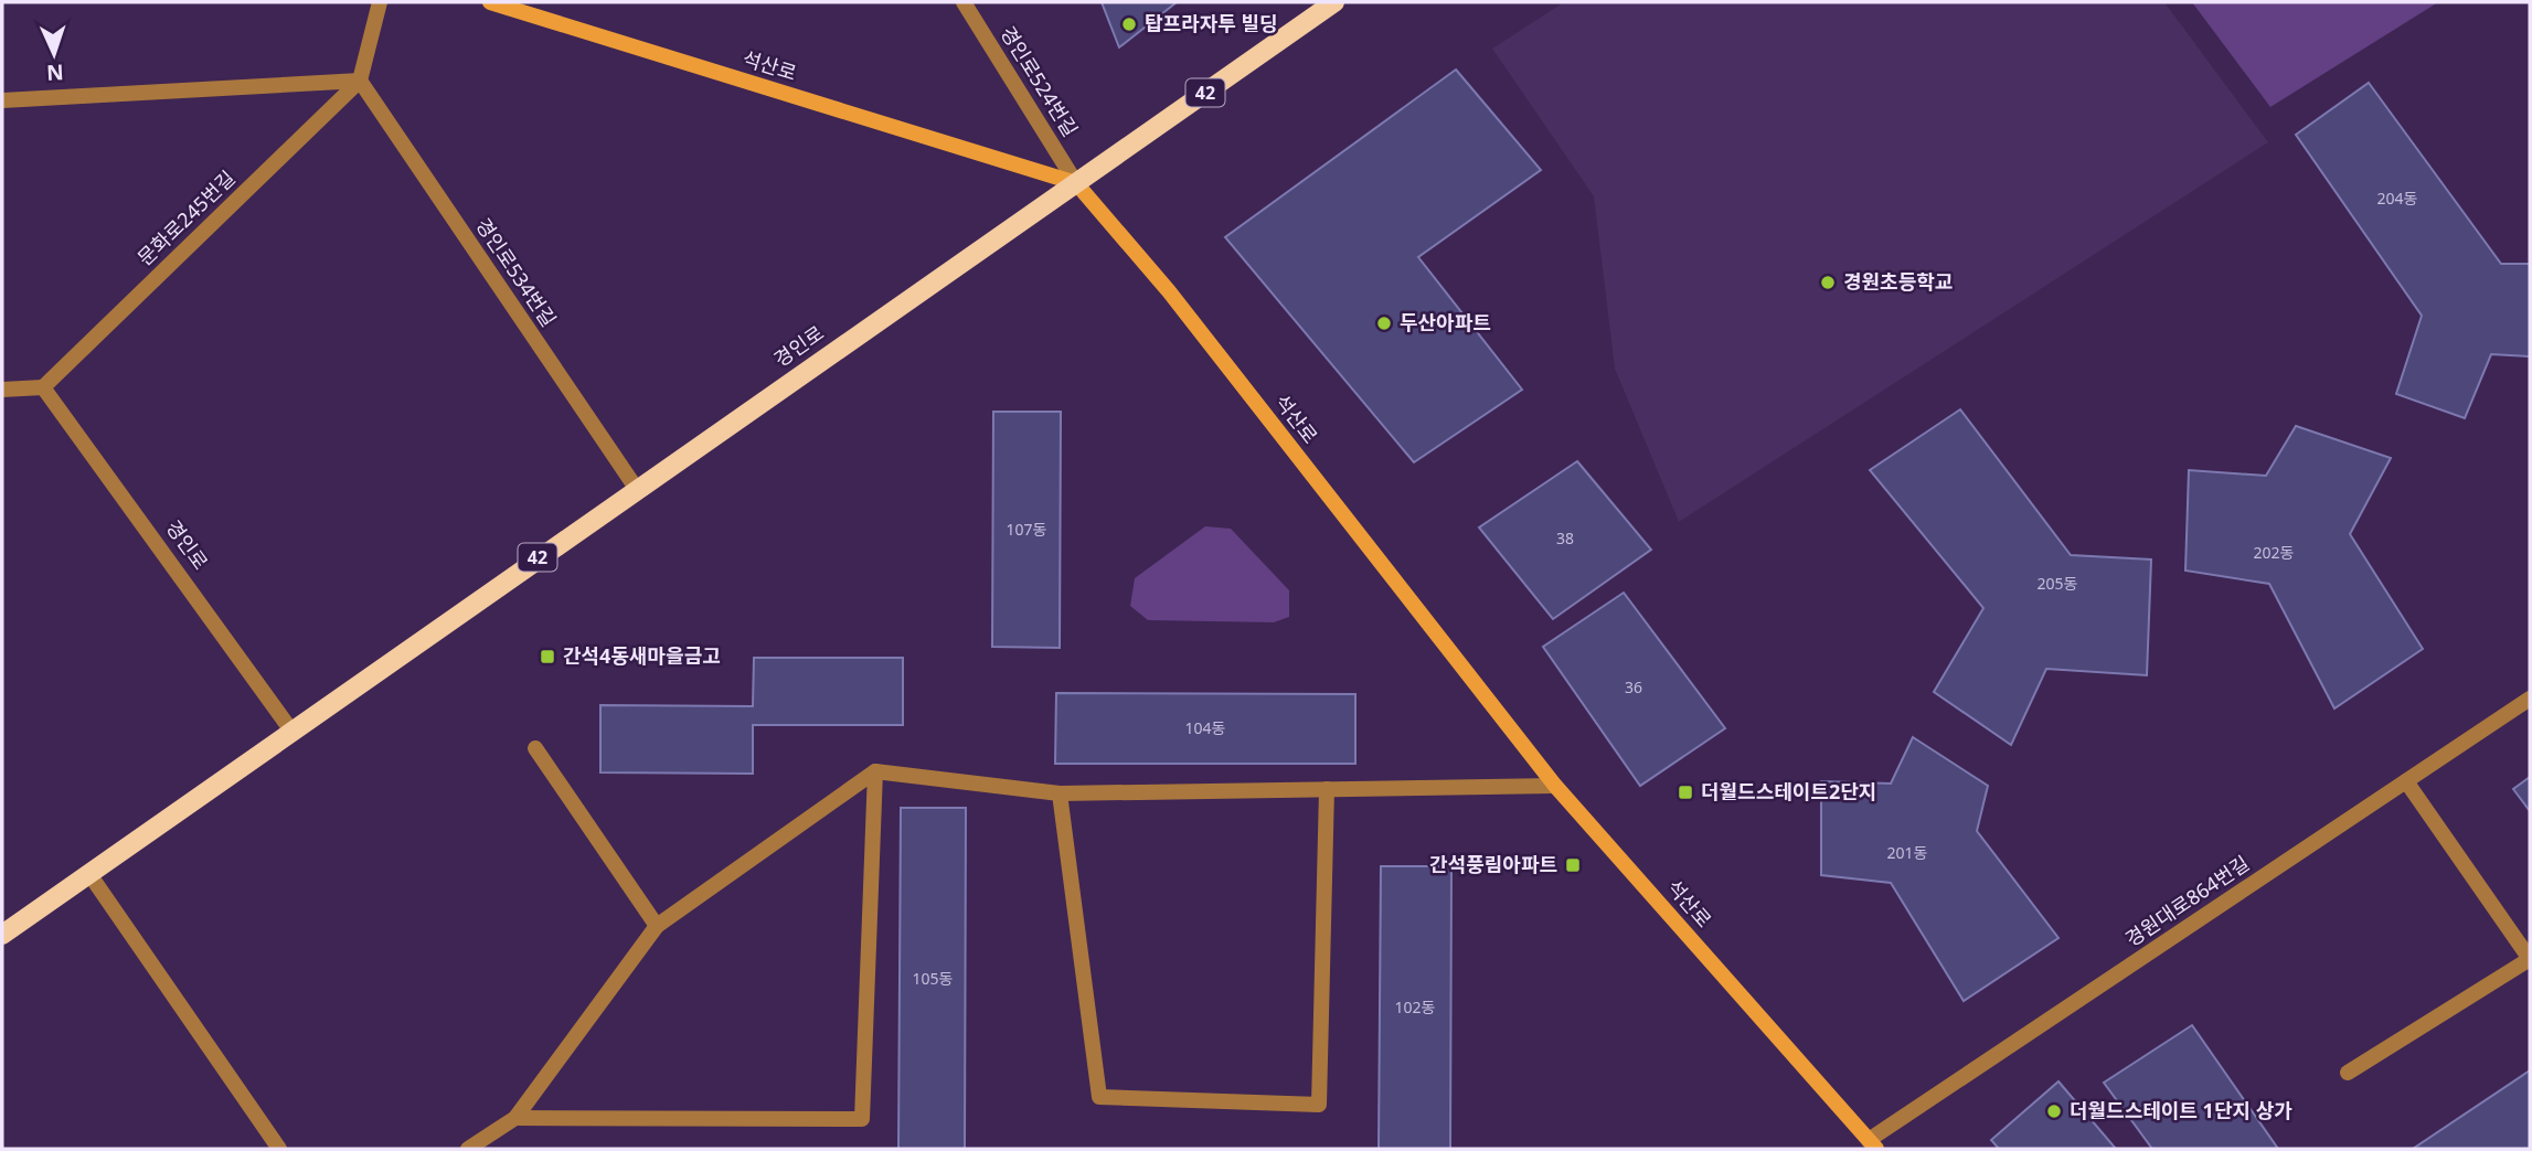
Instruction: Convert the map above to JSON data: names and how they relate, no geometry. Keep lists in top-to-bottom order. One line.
{"streets":{"main road":["42","경인로"],"street":["석산로","경인로524번길","문화로245번길","경인로534번길","경원대로864번길"]},"crossings":[["석산로","경인로524번길"],["석산로","경인로"],["석산로","경원대로864번길"],["경인로524번길","경인로"],["문화로245번길","경인로534번길"],["문화로245번길","경인로"],["경인로534번길","경인로"]],"places":{"other":["탑프라자투 빌딩","경원초등학교","두산아파트","더월드스테이트 1단지 상가"],"transit":["간석4동새마을금고","더월드스테이트2단지","간석풍림아파트"]},"house_numbers":["204동","107동","38","202동","205동","36","104동","201동","105동","102동"],"north":"bottom"}
